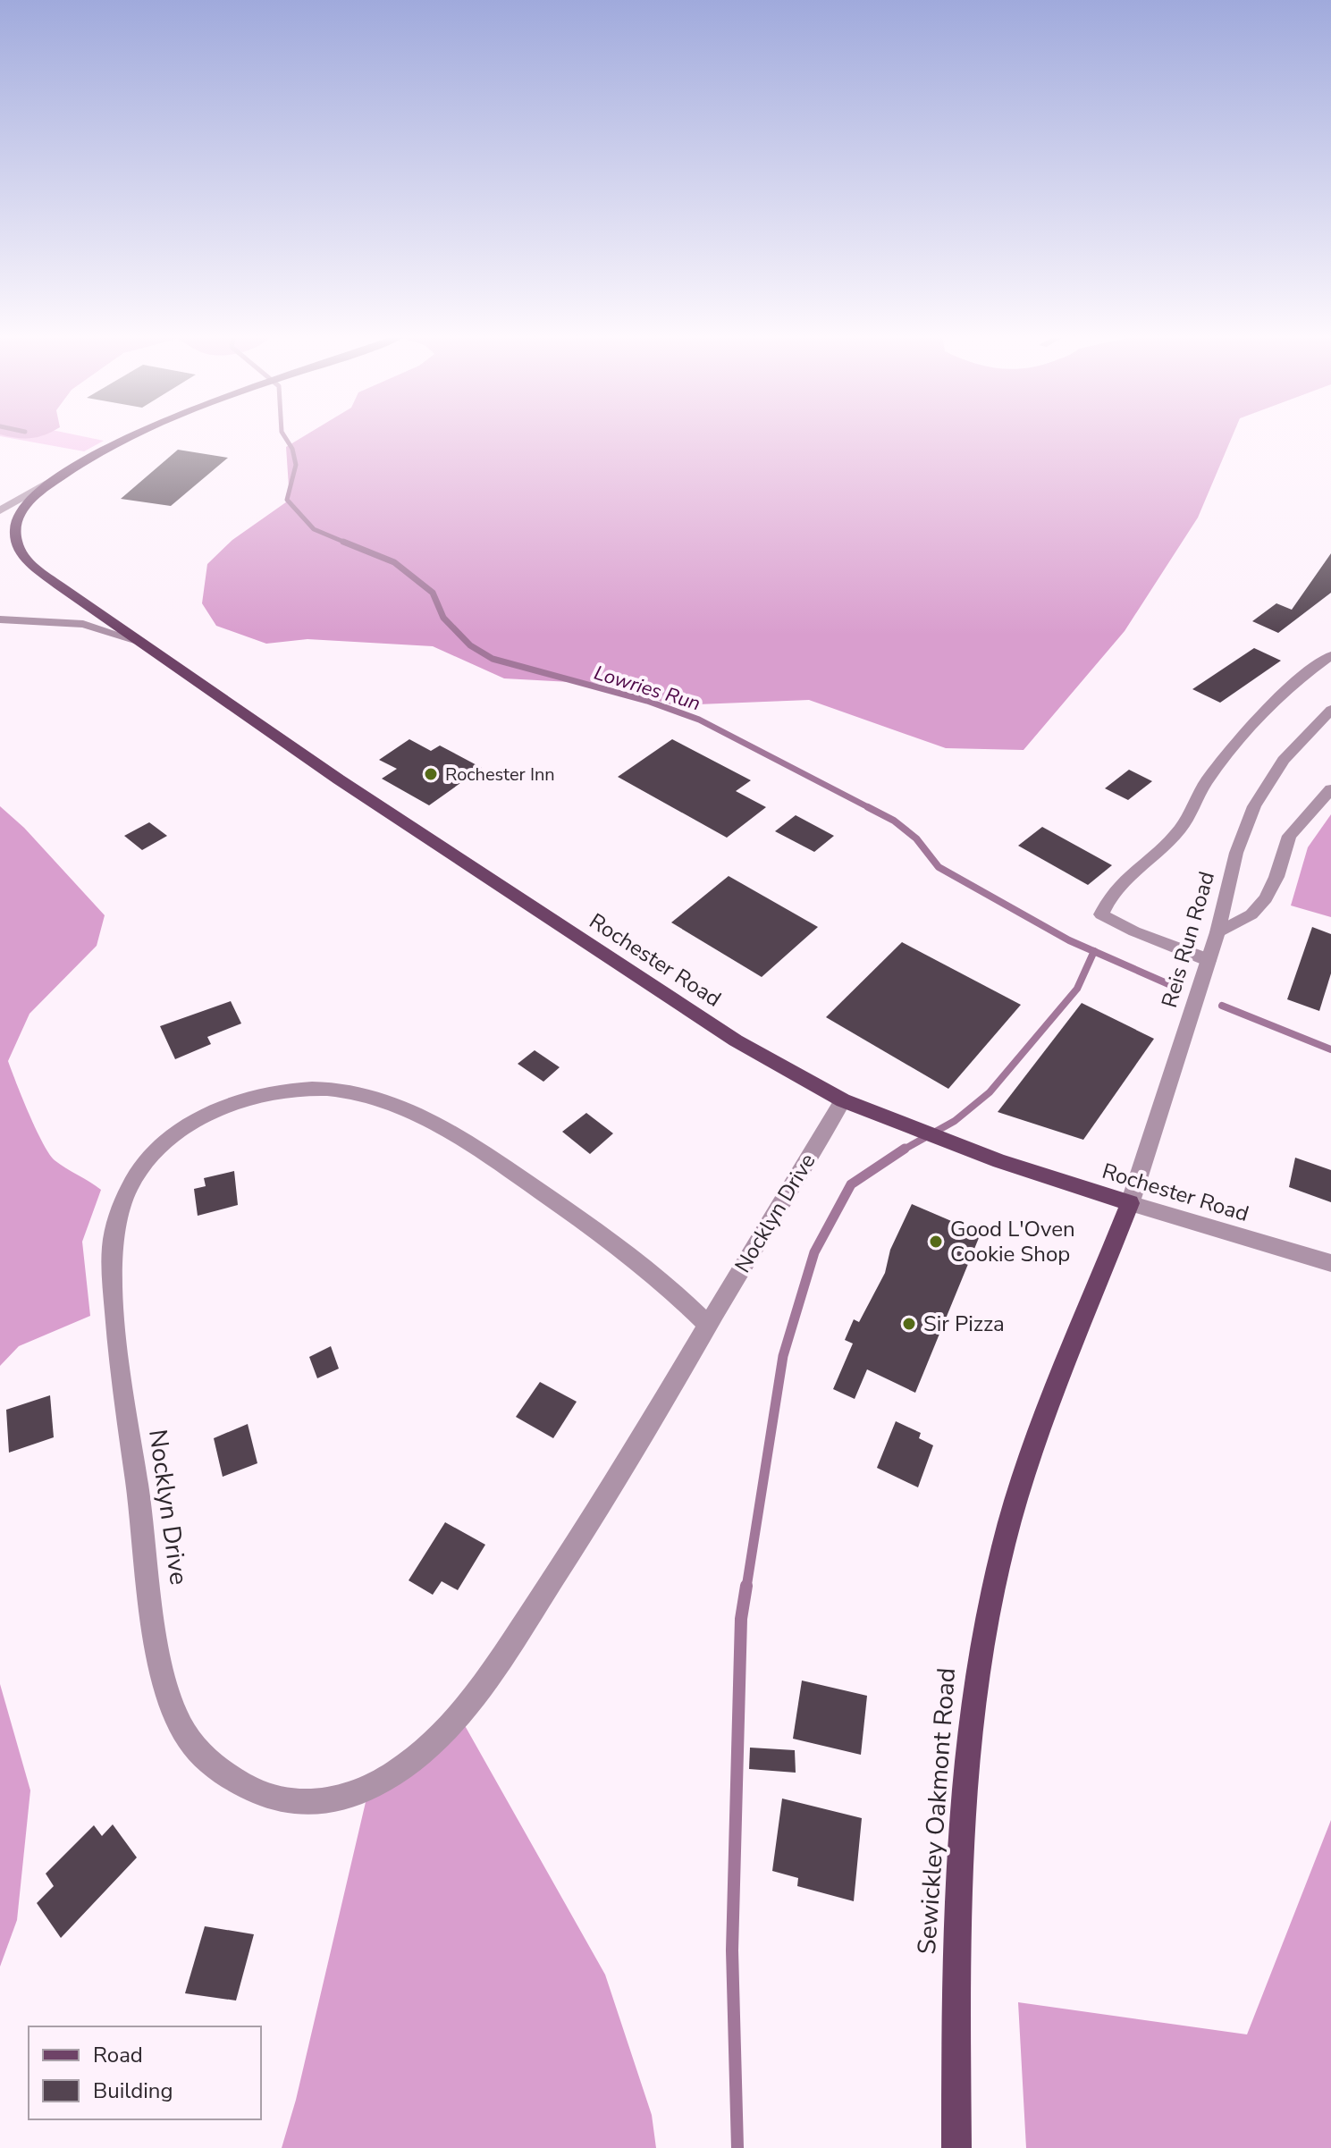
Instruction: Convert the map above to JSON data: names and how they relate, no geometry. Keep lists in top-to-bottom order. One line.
{"streets":{"main road":["Rochester Road","Sewickley Oakmont Road"],"street":["Reis Run Road","Nocklyn Drive"]},"crossings":[["Reis Run Road","Rochester Road"],["Reis Run Road","Sewickley Oakmont Road"],["Rochester Road","Nocklyn Drive"],["Rochester Road","Sewickley Oakmont Road"]],"water":["Lowries Run"],"places":["Rochester Inn","Good L'Oven Cookie Shop","Sir Pizza"],"legend":["Road","Building"]}
